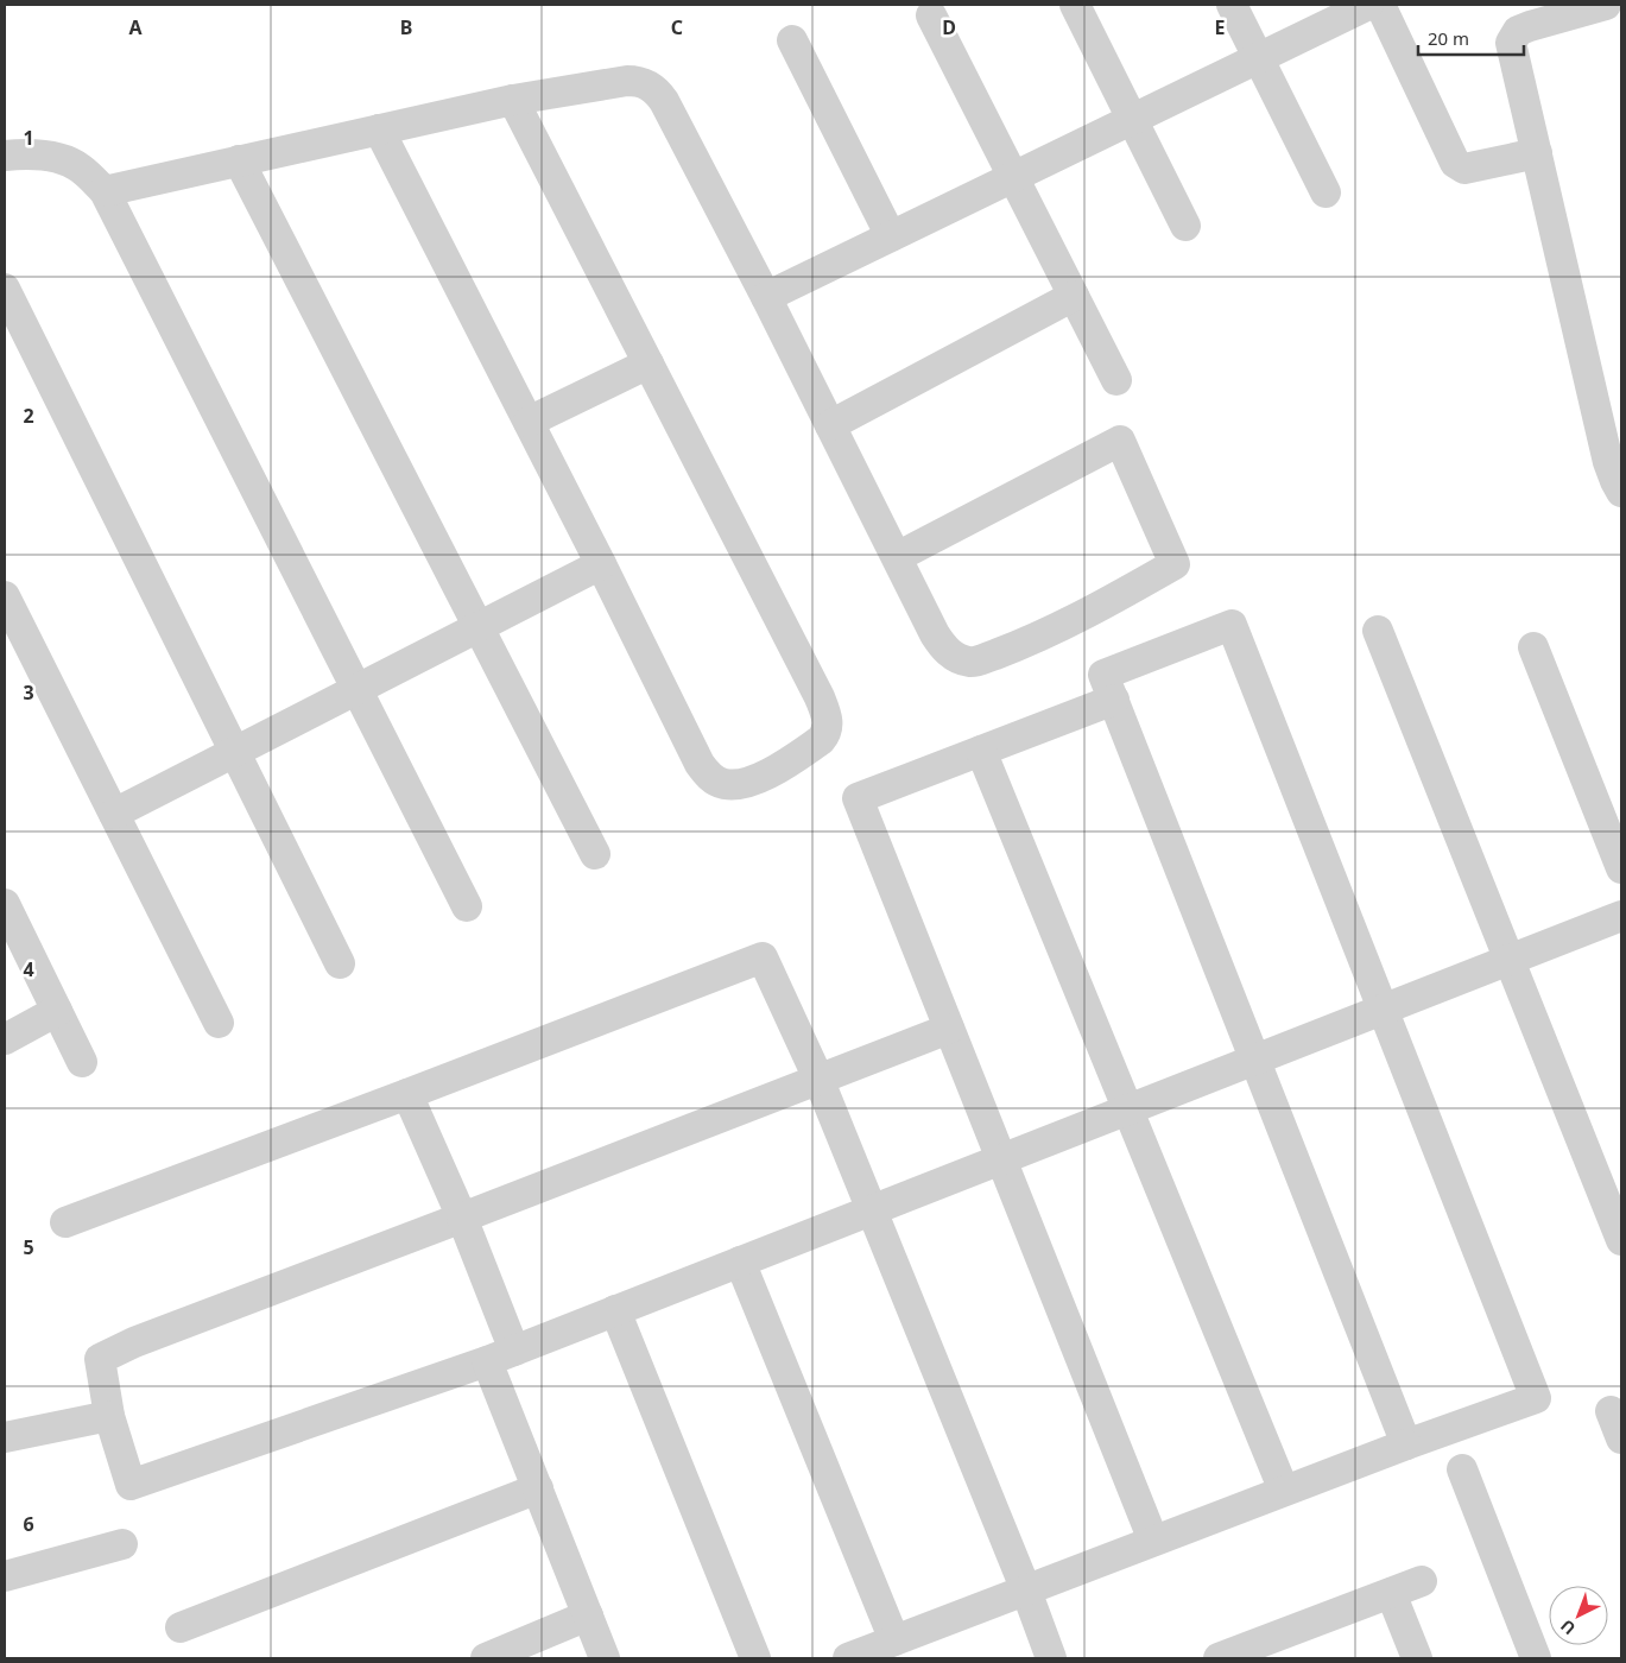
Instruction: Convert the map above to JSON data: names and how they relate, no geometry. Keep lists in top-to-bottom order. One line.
{"scale_bar":"20 m","north":"bottom left","grid":{"columns":["A","B","C","D","E"],"rows":["1","2","3","4","5","6"]}}
